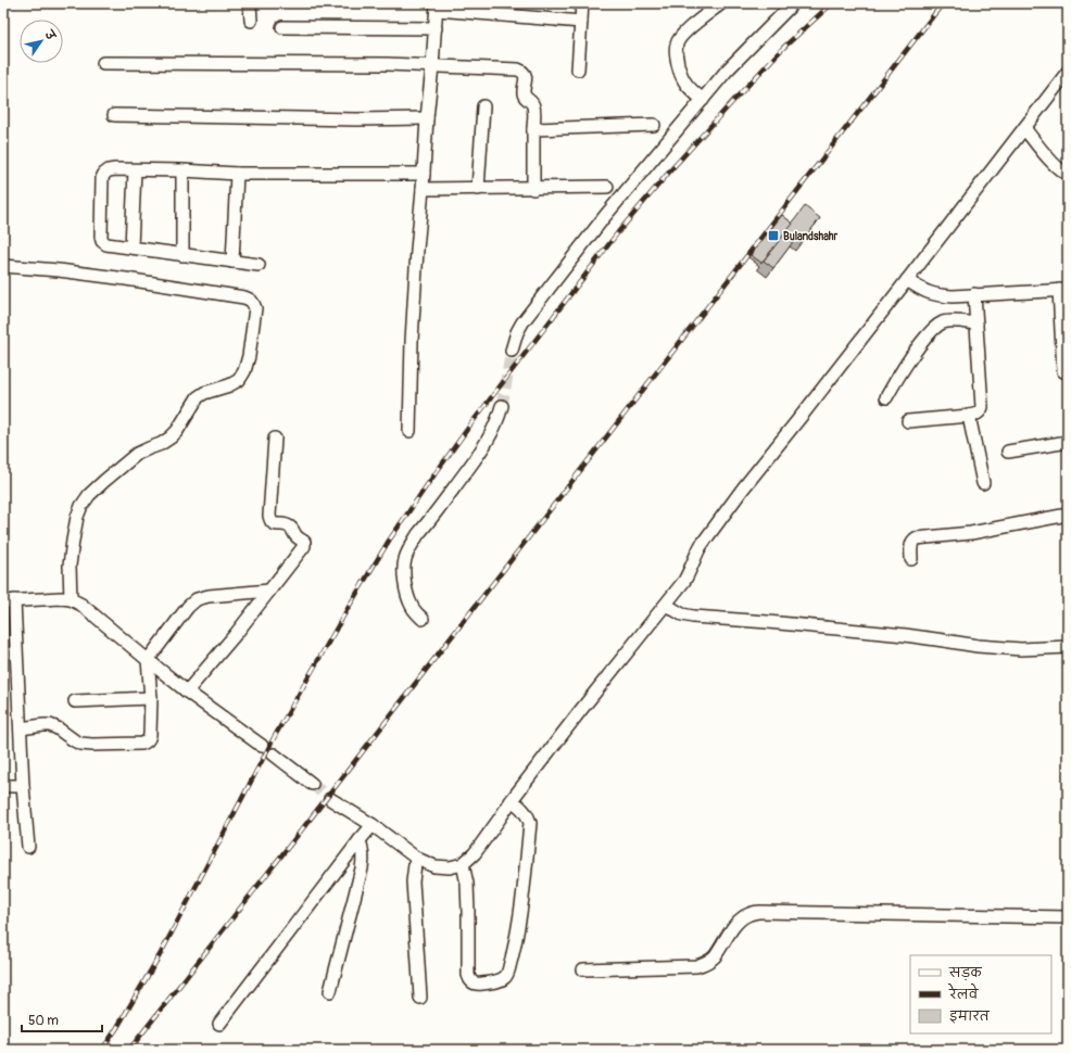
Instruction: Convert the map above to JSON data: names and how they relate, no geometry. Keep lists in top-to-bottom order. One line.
{"places":{"transit":["Bulandshahr"]},"legend":["सड़क","रेलवे","इमारत"],"scale_bar":"50 m","north":"top right"}
